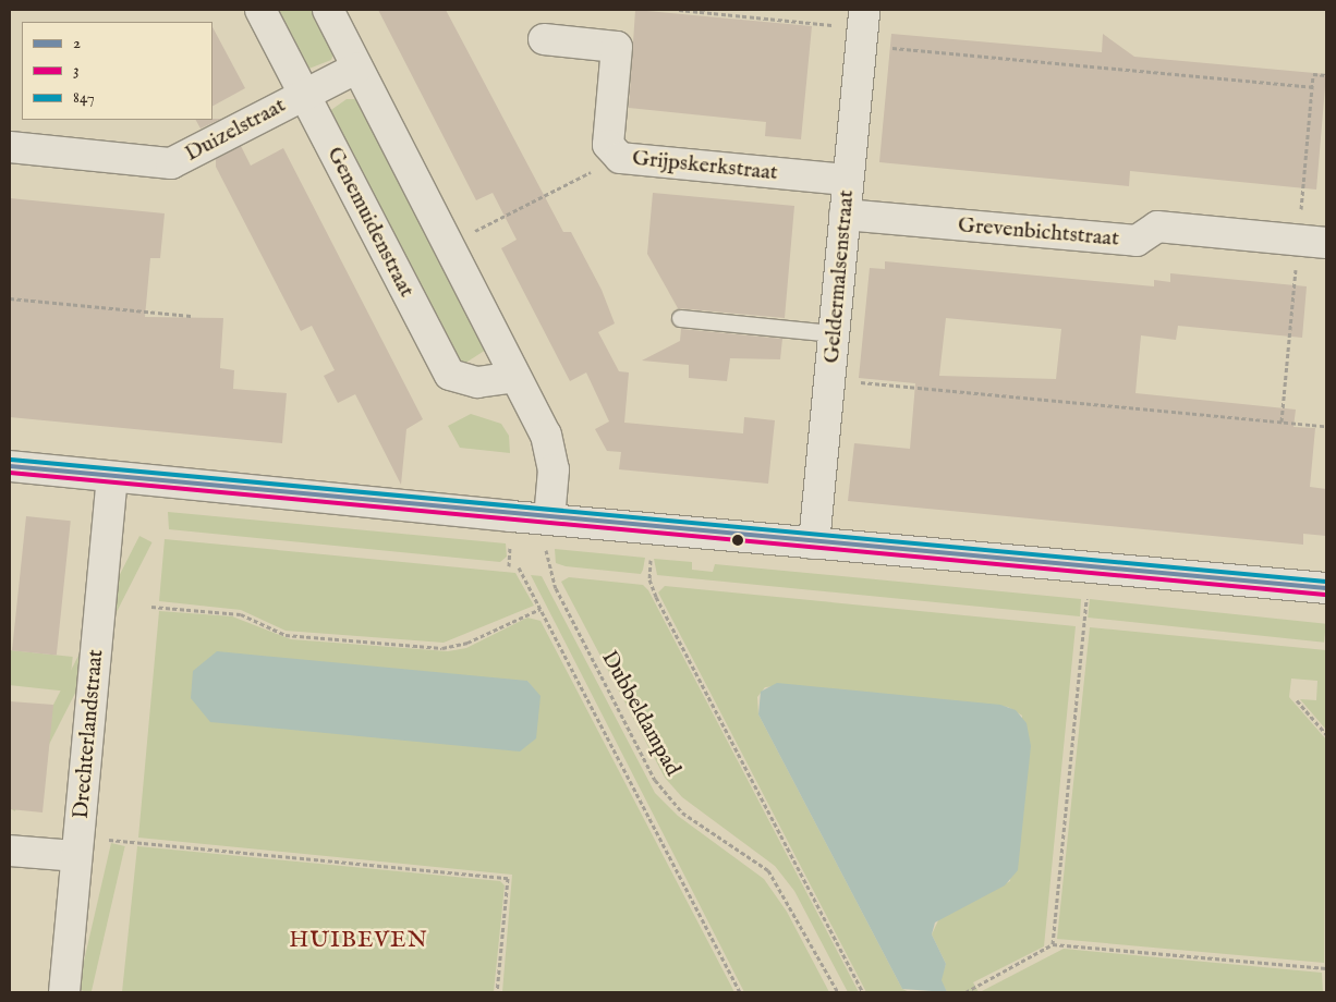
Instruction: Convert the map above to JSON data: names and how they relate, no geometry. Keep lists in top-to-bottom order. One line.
{"streets":{"street":["Duizelstraat","Grijpskerkstraat","Genemuidenstraat","Grevenbichtstraat","Geldermalsenstraat","Drechterlandstraat"],"path":["Dubbeldampad"]},"crossings":[["Duizelstraat","Genemuidenstraat"],["Grijpskerkstraat","Geldermalsenstraat"],["Grevenbichtstraat","Geldermalsenstraat"]],"districts":["HUIBEVEN"],"lines":["transit line 847","transit line 2","transit line 3"],"legend":["2","3","847"]}
